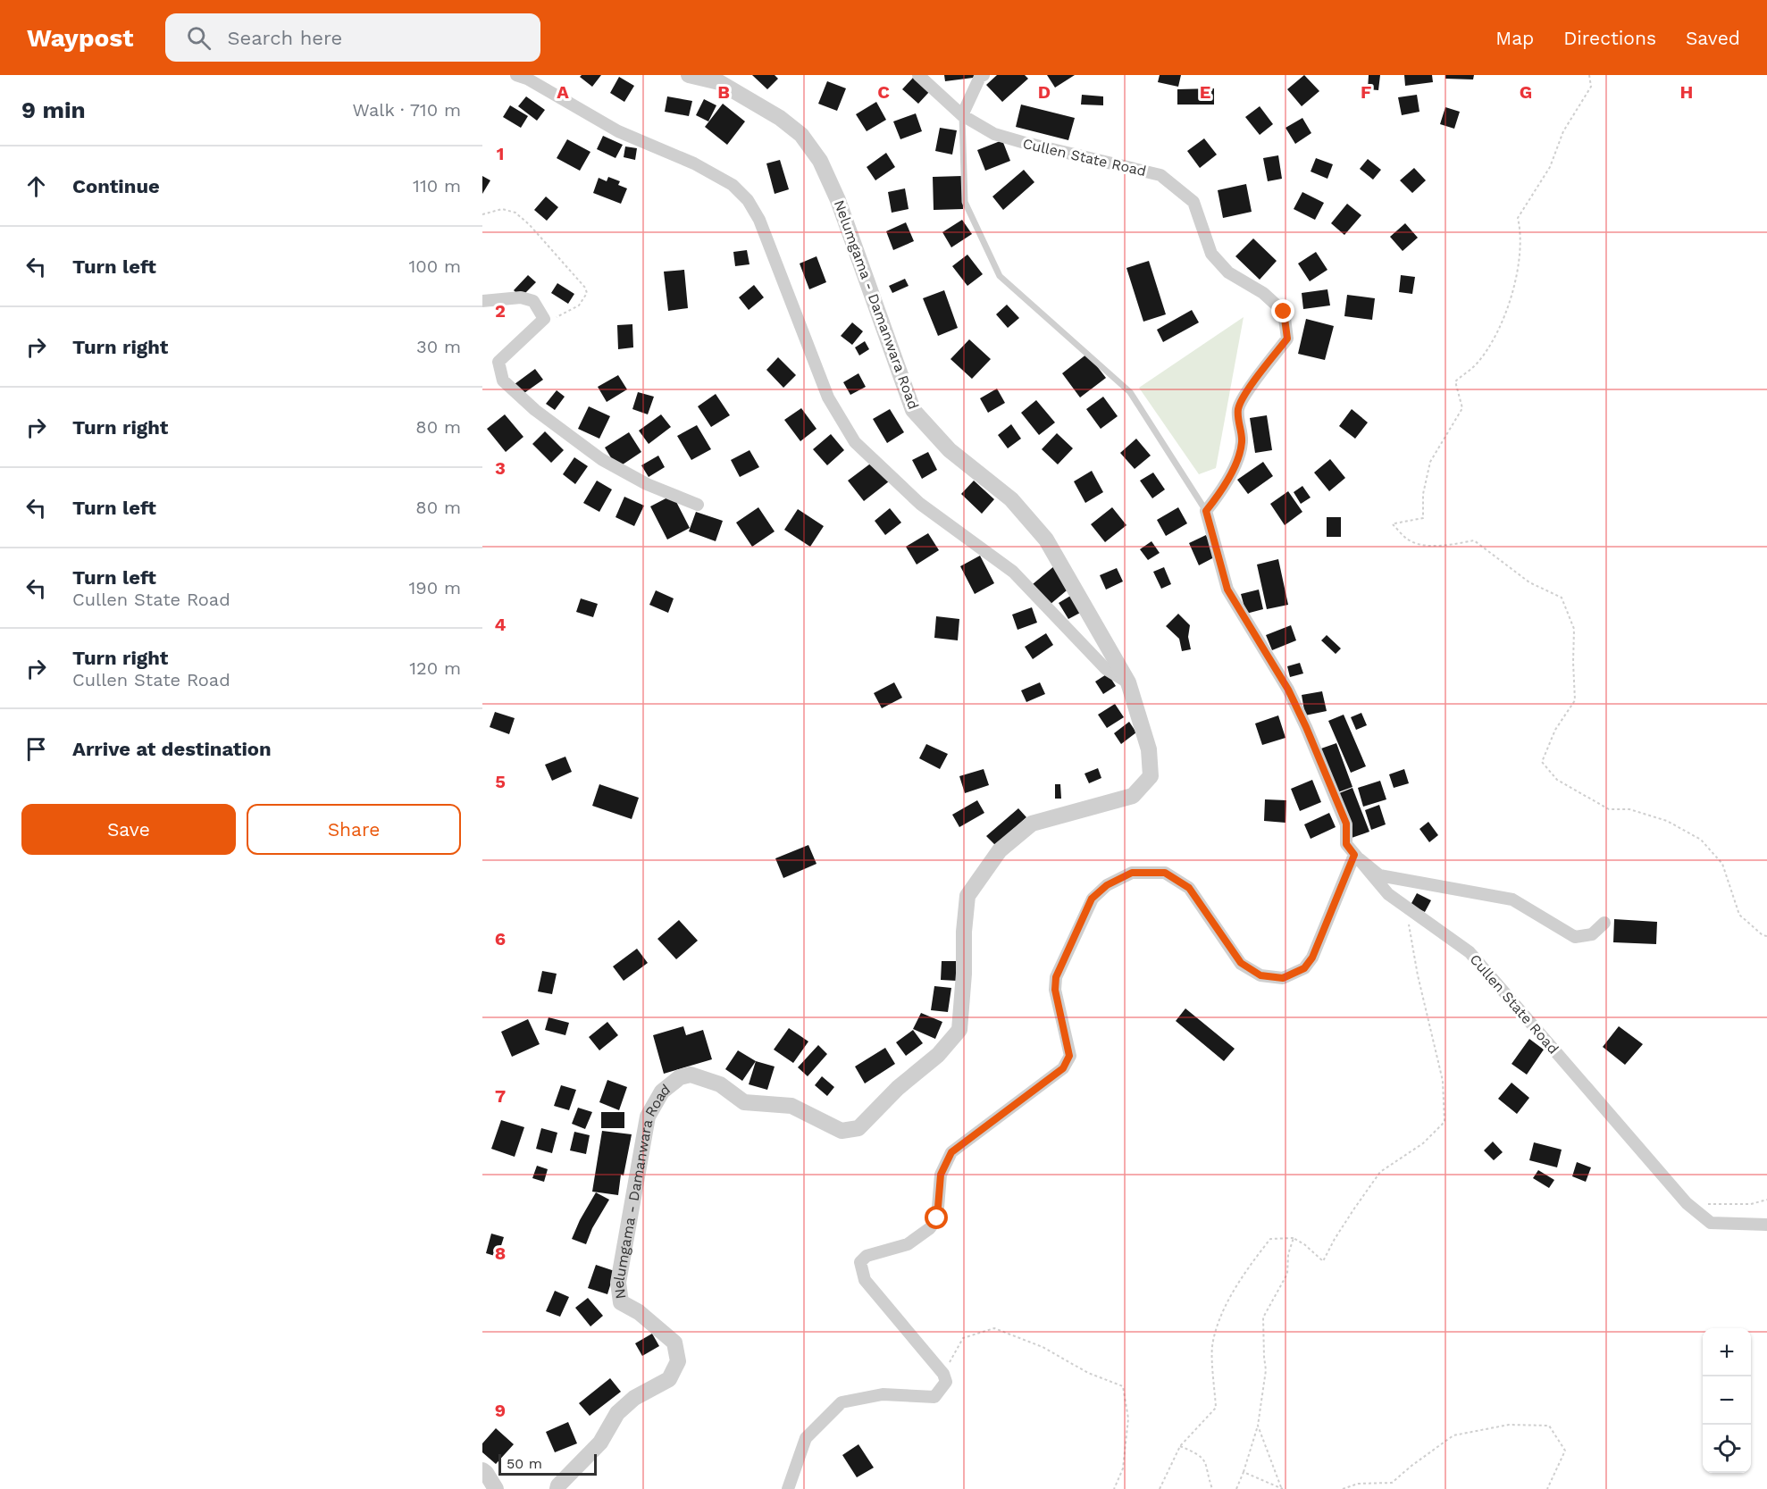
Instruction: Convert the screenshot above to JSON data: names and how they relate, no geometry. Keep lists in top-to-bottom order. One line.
{"streets":{"street":["Cullen State Road","Nelumgama - Damanwara Road"]},"scale_bar":"50 m","page":{"header":"Waypost","search":"Search here","nav":["Map","Directions","Saved"],"heading":["9 min","Walk · 710 m"],"list":[["Continue","110 m"],["Turn left","100 m"],["Turn right","30 m"],["Turn right","80 m"],["Turn left","80 m"],["Turn left","Cullen State Road","190 m"],["Turn right","Cullen State Road","120 m"],"Arrive at destination"],"buttons":["Save","Share"],"map_buttons":["+","−"],"scale":"50 m"},"grid":{"columns":["A","B","C","D","E","F","G","H"],"rows":["1","2","3","4","5","6","7","8","9"]}}
